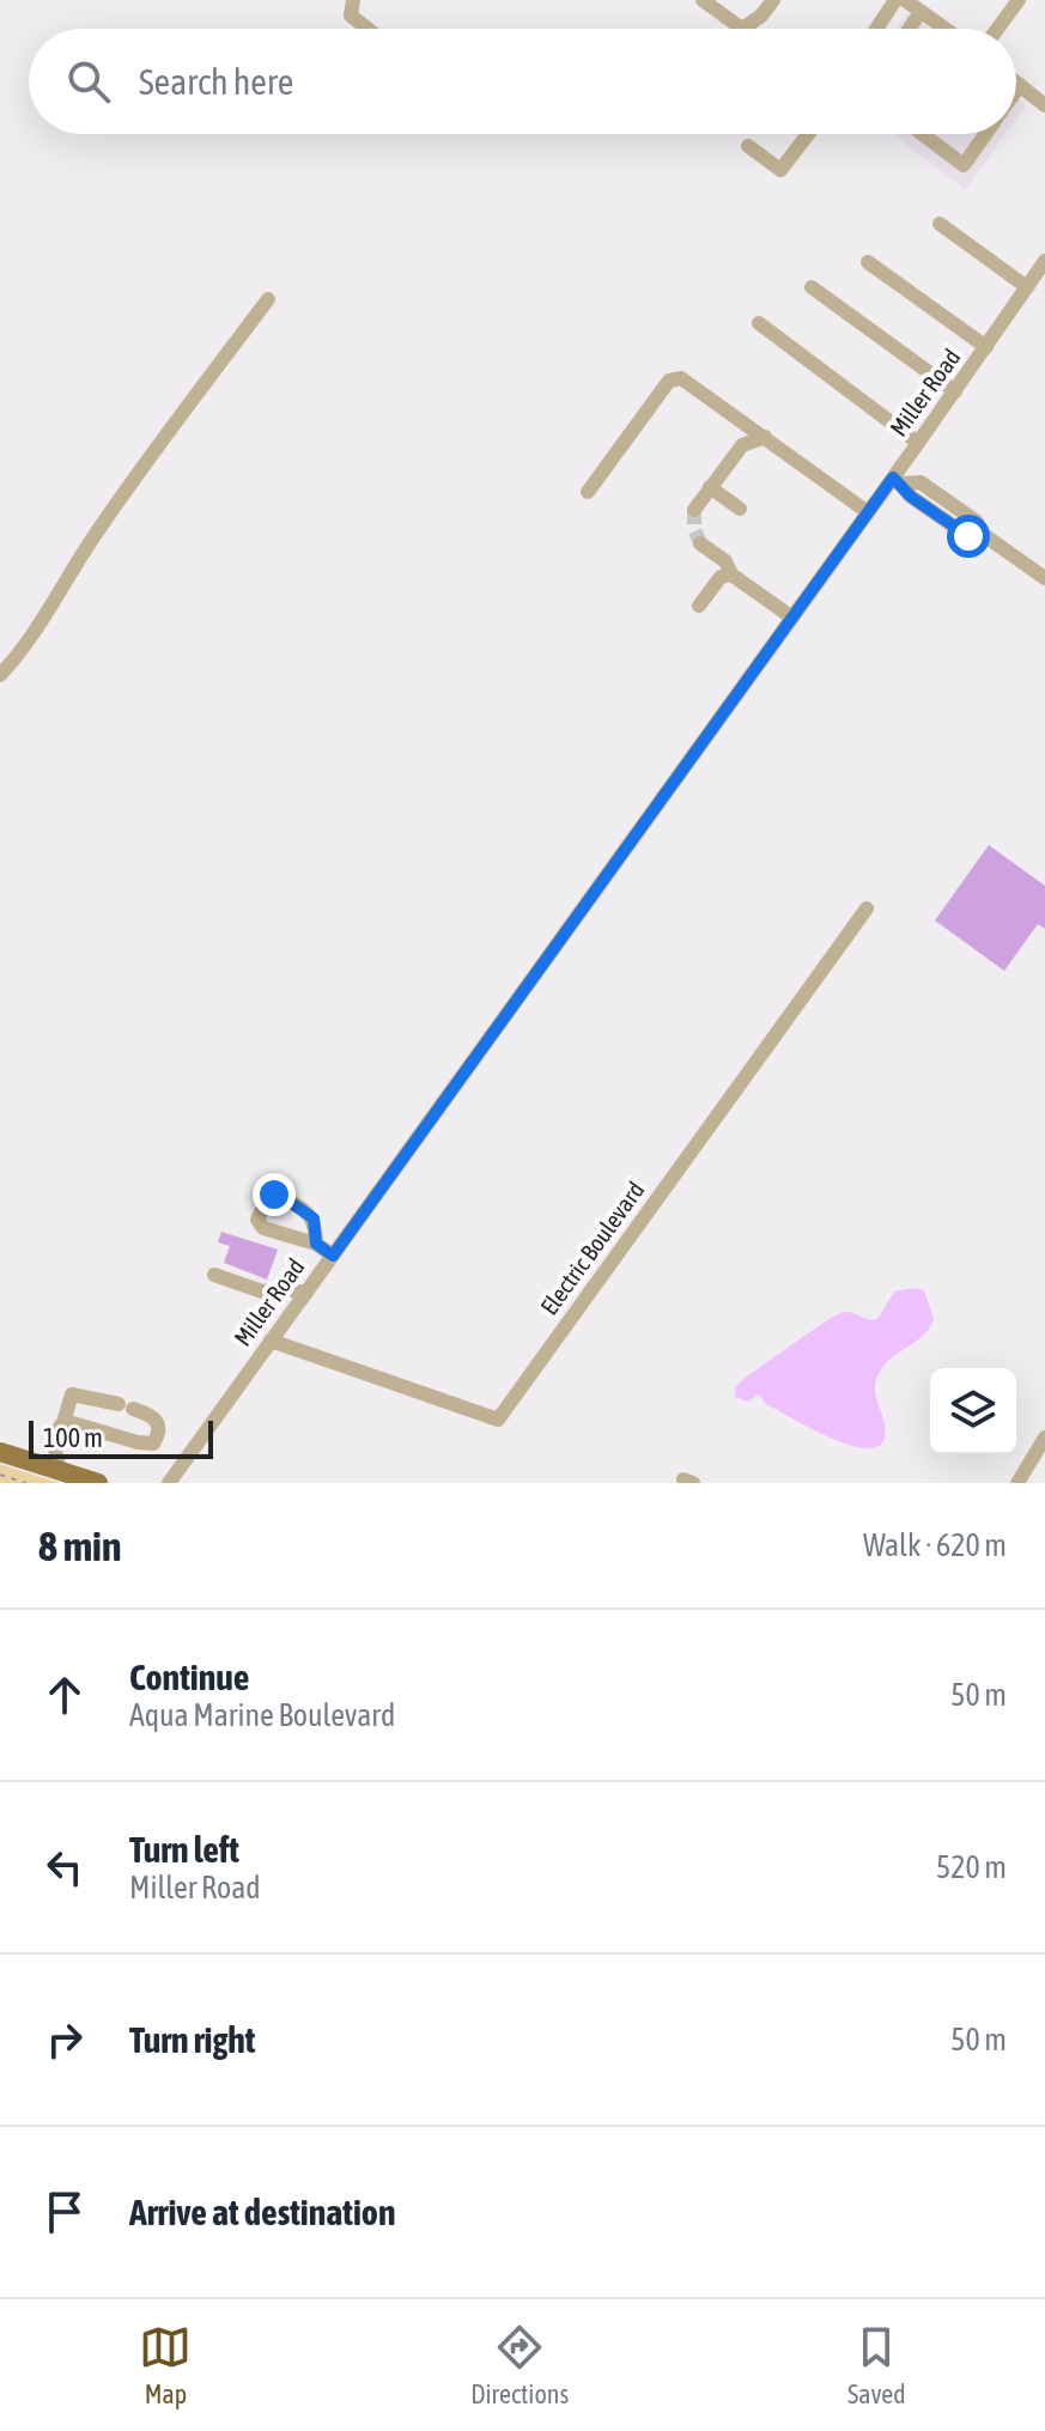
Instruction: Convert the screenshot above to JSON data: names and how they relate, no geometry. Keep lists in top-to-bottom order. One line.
{"streets":{"street":["Miller Road","Electric Boulevard"]},"crossings":[["Miller Road","Electric Boulevard"]],"scale_bar":"100 m","page":{"search":"Search here","scale":"100 m","heading":["8 min","Walk · 620 m"],"list":[["Continue","Aqua Marine Boulevard","50 m"],["Turn left","Miller Road","520 m"],["Turn right","50 m"],"Arrive at destination"],"nav":["Map","Directions","Saved"]}}
